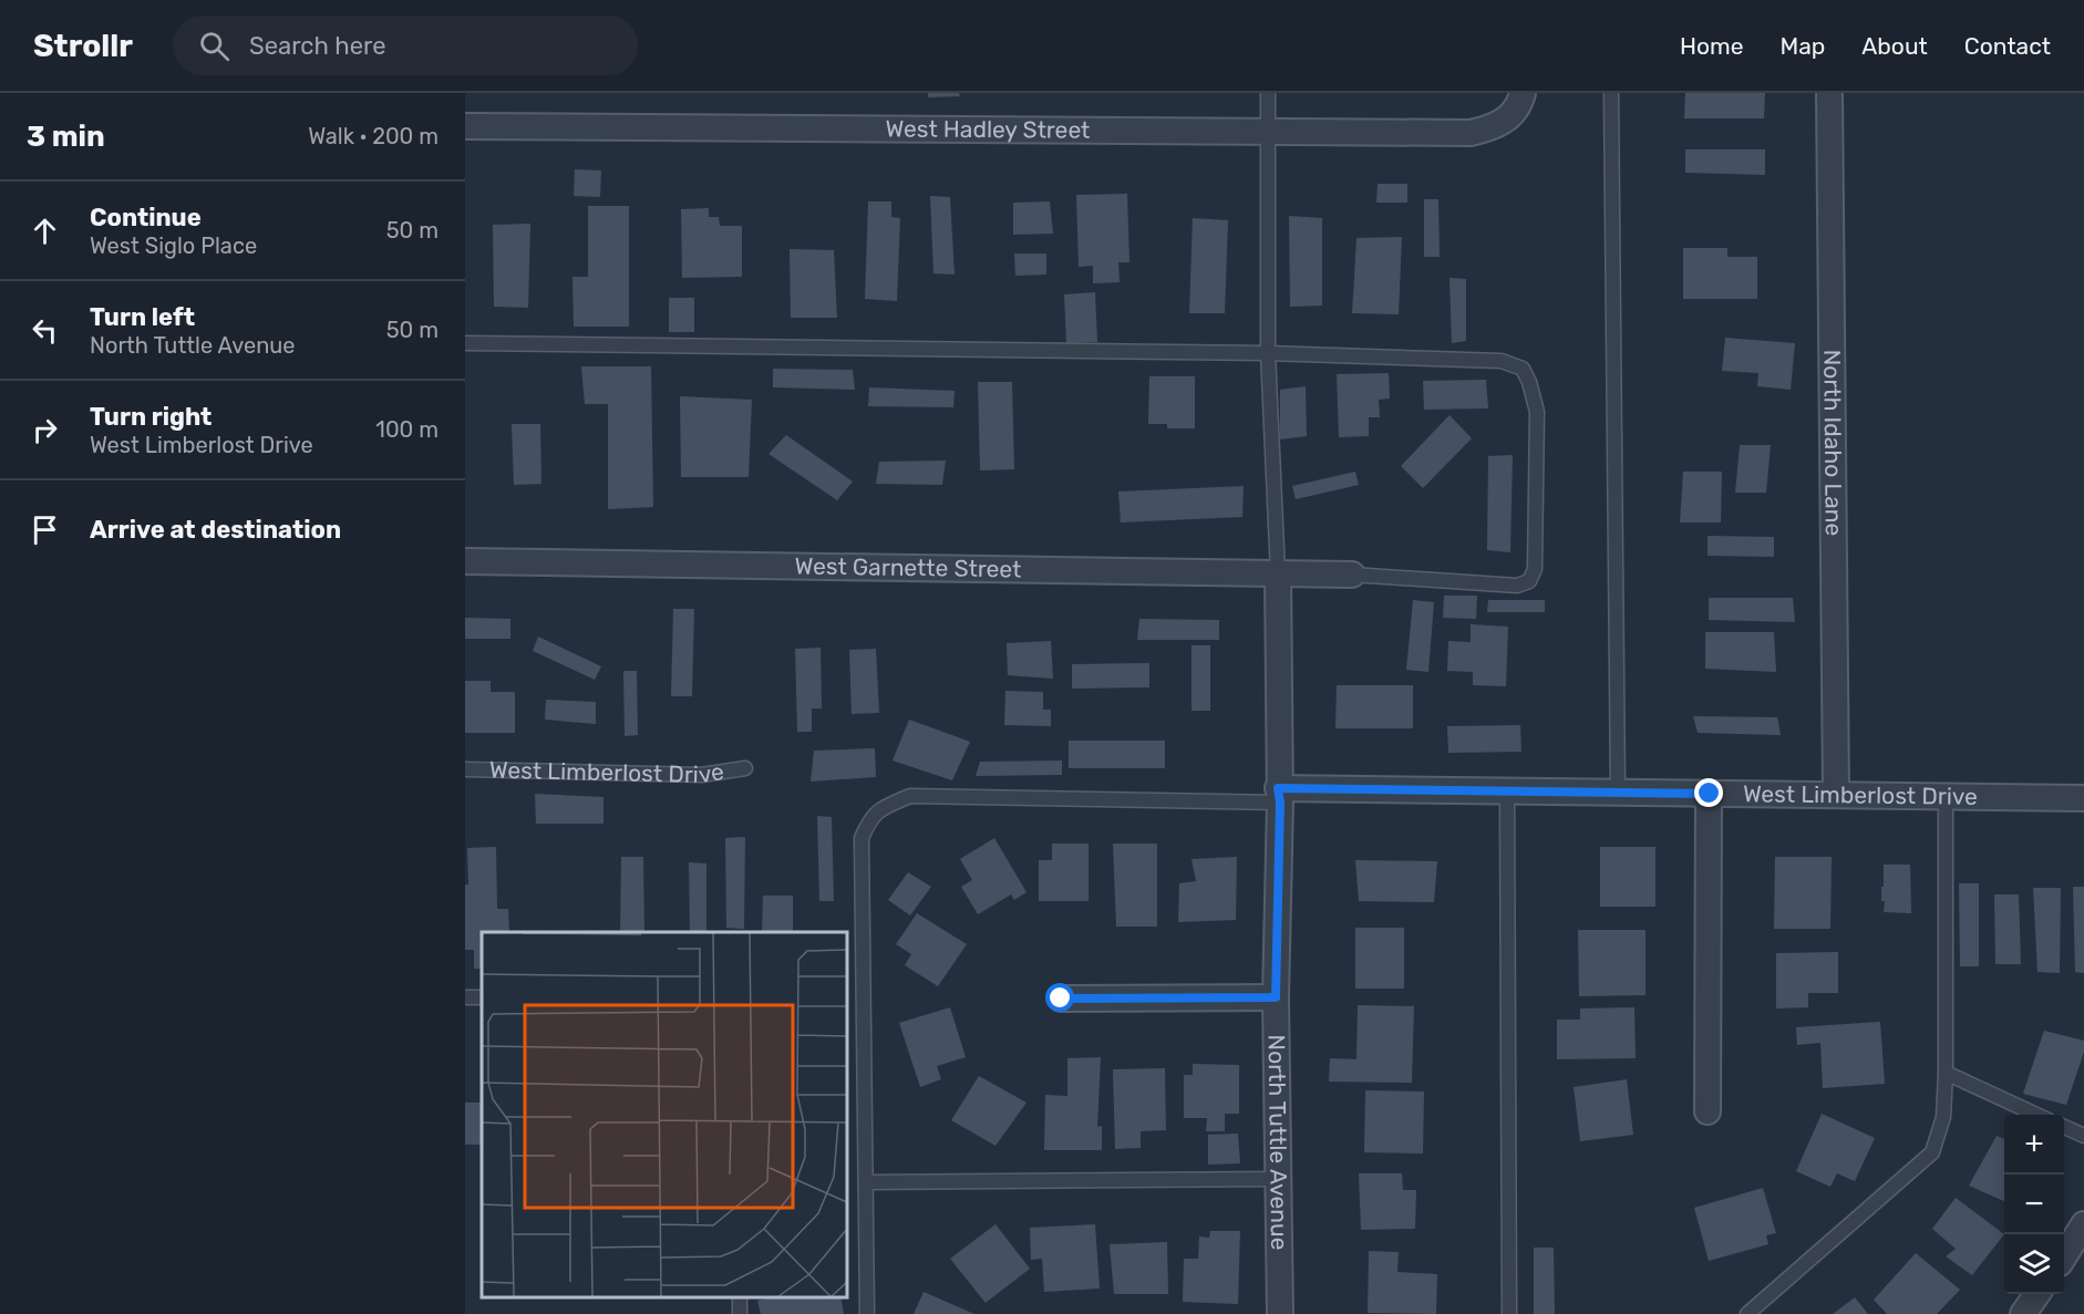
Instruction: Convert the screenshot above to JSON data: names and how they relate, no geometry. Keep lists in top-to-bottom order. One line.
{"streets":{"street":["West Hadley Street","North Idaho Lane","West Garnette Street","West Limberlost Drive","North Tuttle Avenue"]},"crossings":[["North Idaho Lane","West Limberlost Drive"],["West Garnette Street","North Tuttle Avenue"],["West Limberlost Drive","North Tuttle Avenue"]],"page":{"header":"Strollr","search":"Search here","nav":["Home","Map","About","Contact"],"heading":["3 min","Walk · 200 m"],"list":[["Continue","West Siglo Place","50 m"],["Turn left","North Tuttle Avenue","50 m"],["Turn right","West Limberlost Drive","100 m"],"Arrive at destination"],"map_buttons":["+","−"]}}
